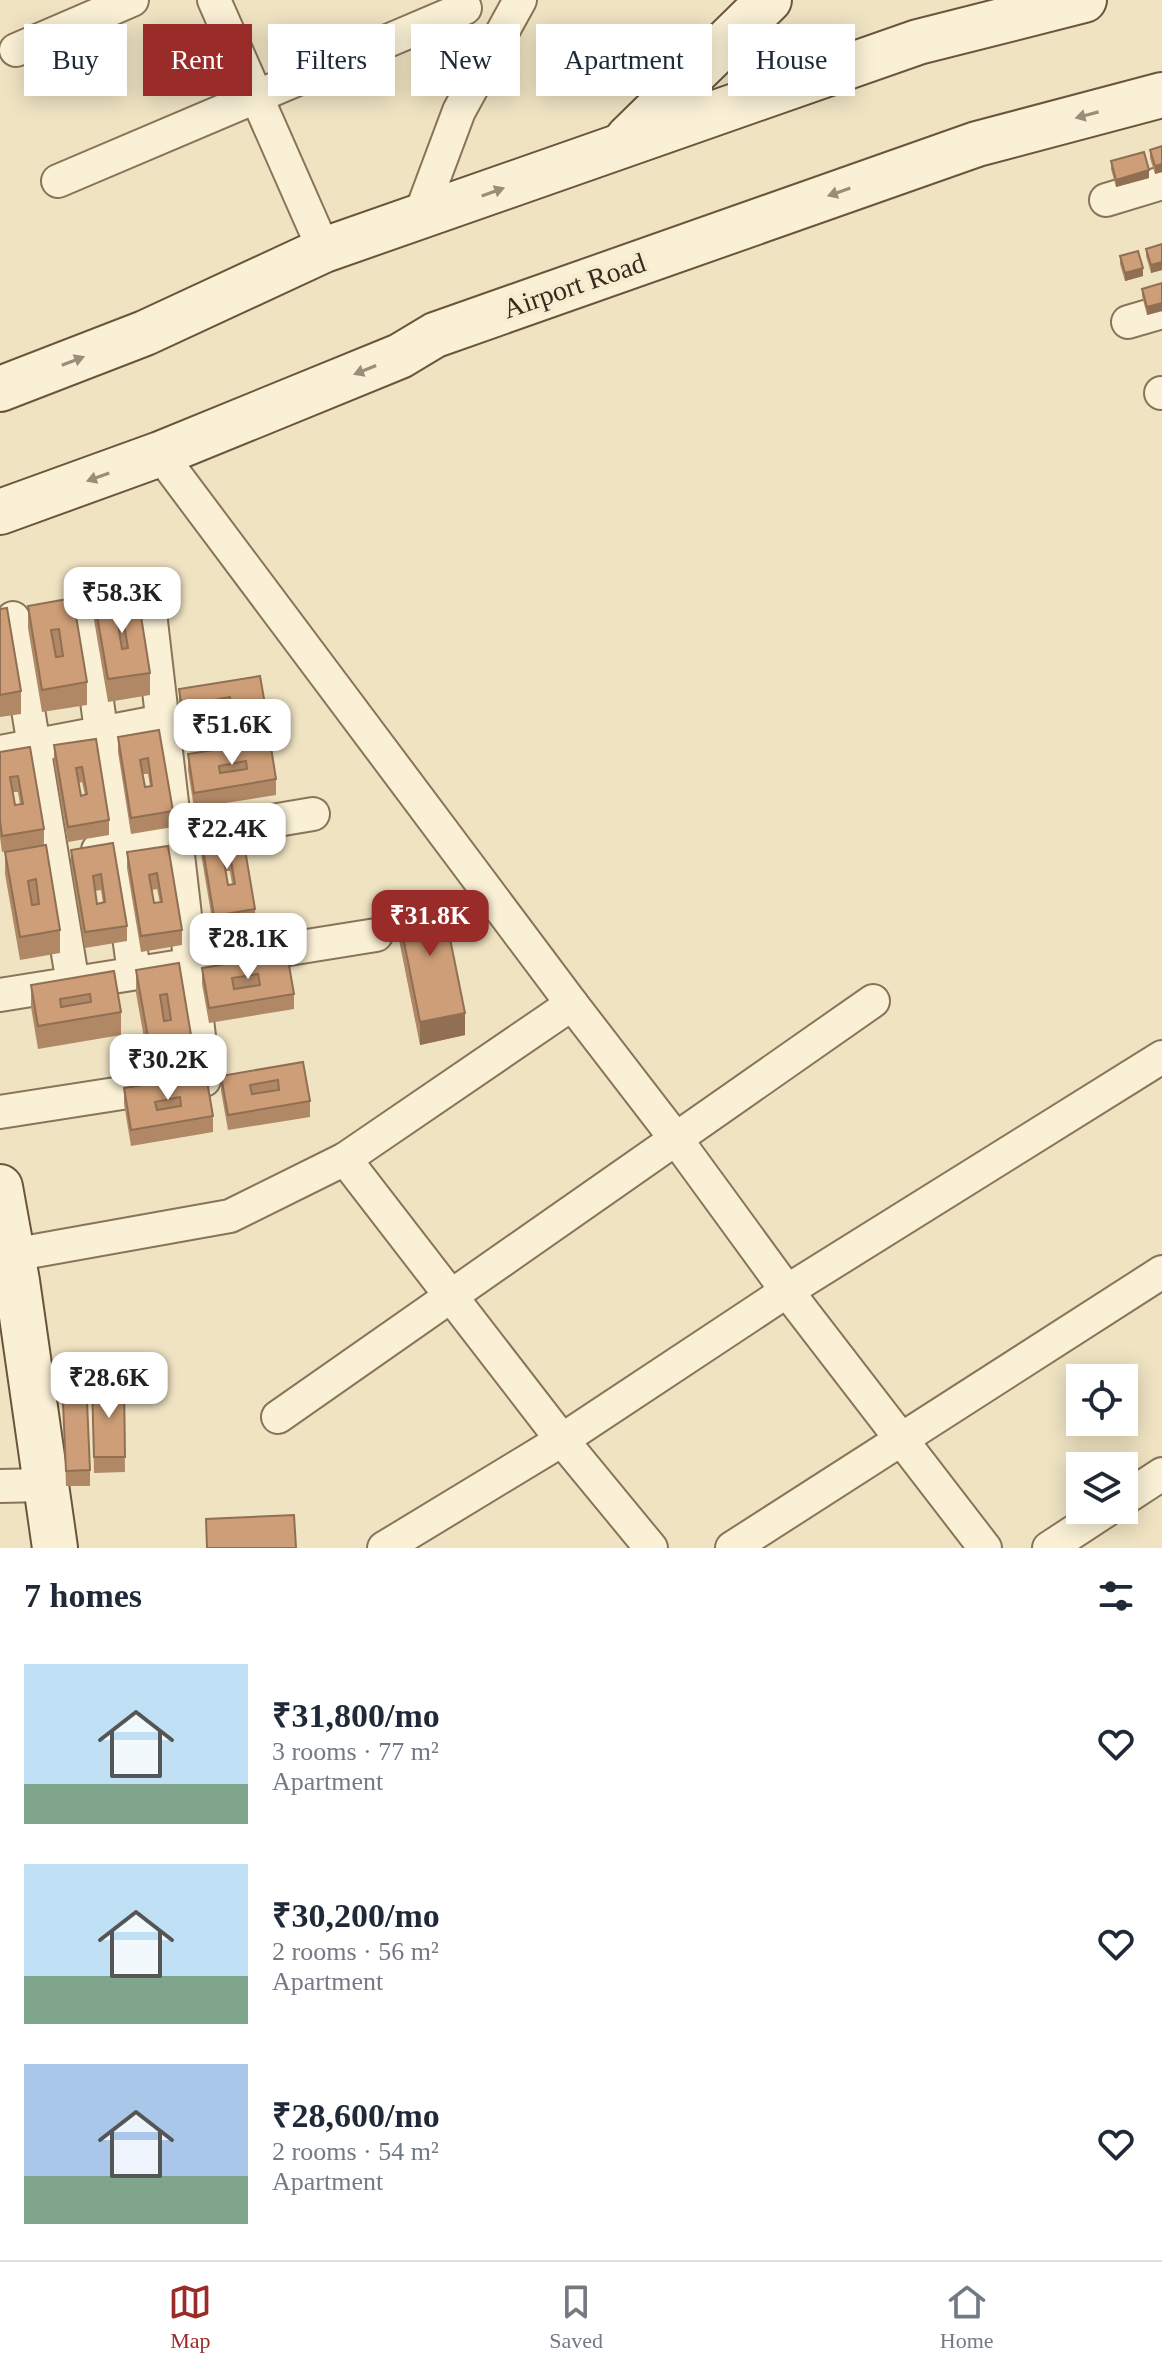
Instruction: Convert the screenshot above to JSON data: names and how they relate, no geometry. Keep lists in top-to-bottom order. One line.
{"streets":{"main road":["Airport Road"]},"page":{"chip":["Buy","Rent","Filters","New","Apartment","House"],"price":["₹58.3K","₹51.6K","₹22.4K","₹31.8K","₹28.1K","₹30.2K","₹28.6K"],"heading":"7 homes","list":[{"name":"₹31,800/mo","note":"3 rooms · 77 m² · Apartment"},{"name":"₹30,200/mo","note":"2 rooms · 56 m² · Apartment"},{"name":"₹28,600/mo","note":"2 rooms · 54 m² · Apartment"}],"tabs":["Map","Saved","Home"]}}
